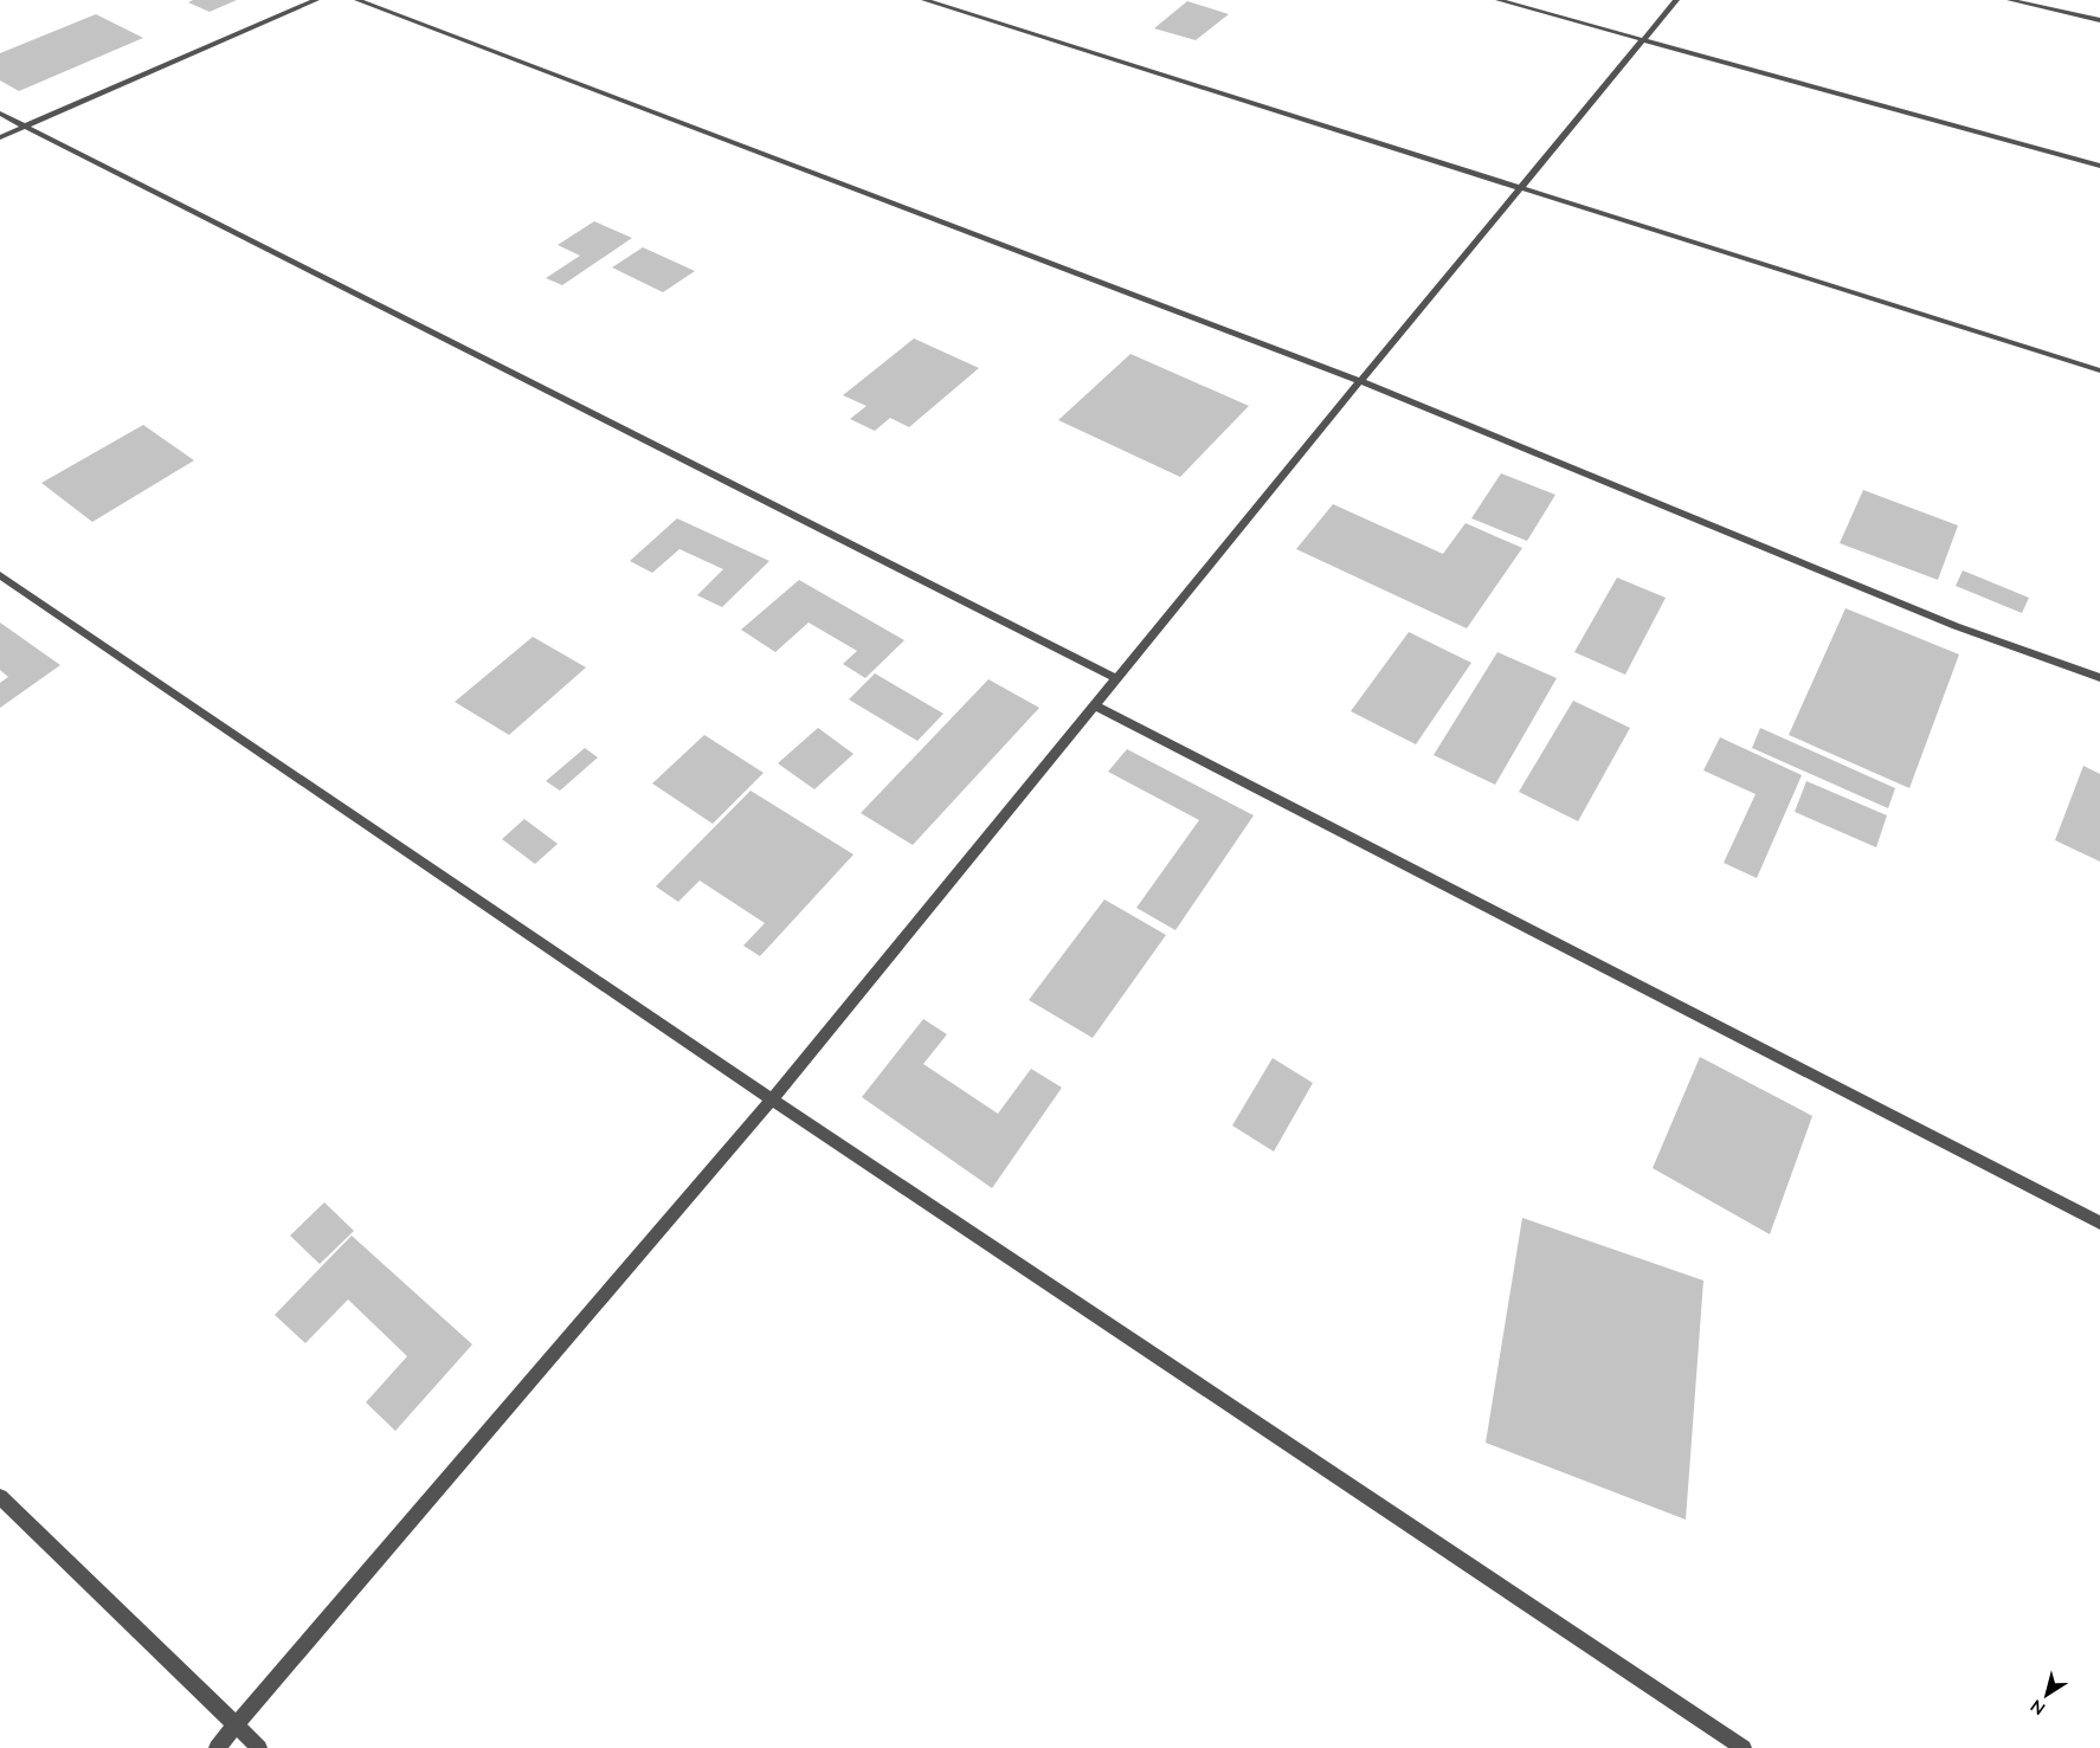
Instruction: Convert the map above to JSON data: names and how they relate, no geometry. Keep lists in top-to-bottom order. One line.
{"north":"bottom left"}
